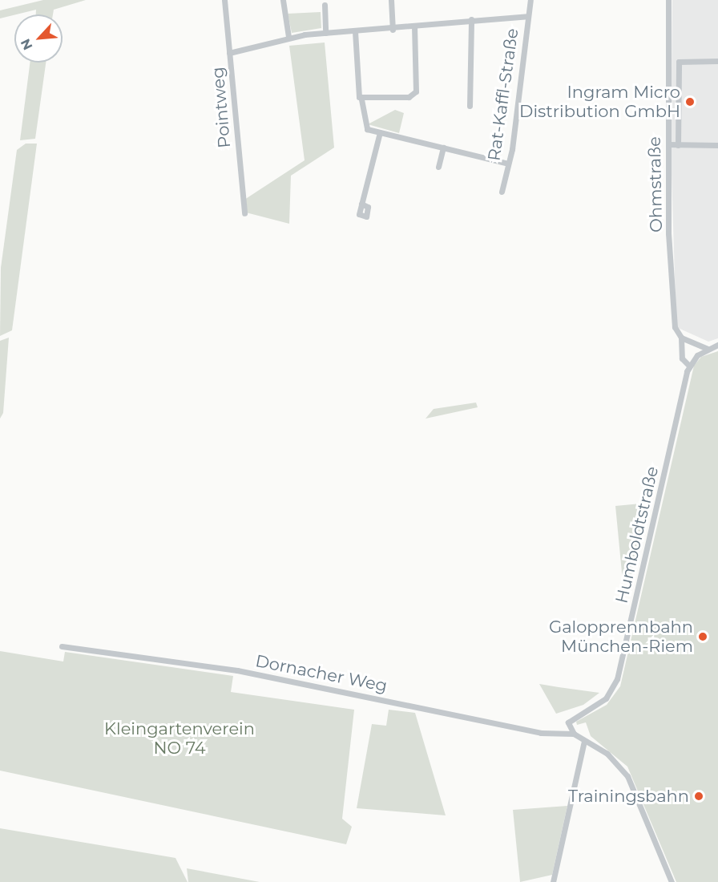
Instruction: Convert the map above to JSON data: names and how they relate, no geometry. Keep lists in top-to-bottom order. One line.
{"streets":{"street":["Rat-Kaffl-Straße","Pointweg","Ohmstraße","Humboldtstraße","Dornacher Weg"]},"crossings":[["Ohmstraße","Humboldtstraße"],["Humboldtstraße","Dornacher Weg"]],"parks":["Kleingartenverein NO 74"],"places":["Ingram Micro Distribution GmbH","Galopprennbahn München-Riem","Trainingsbahn"],"north":"bottom left"}
